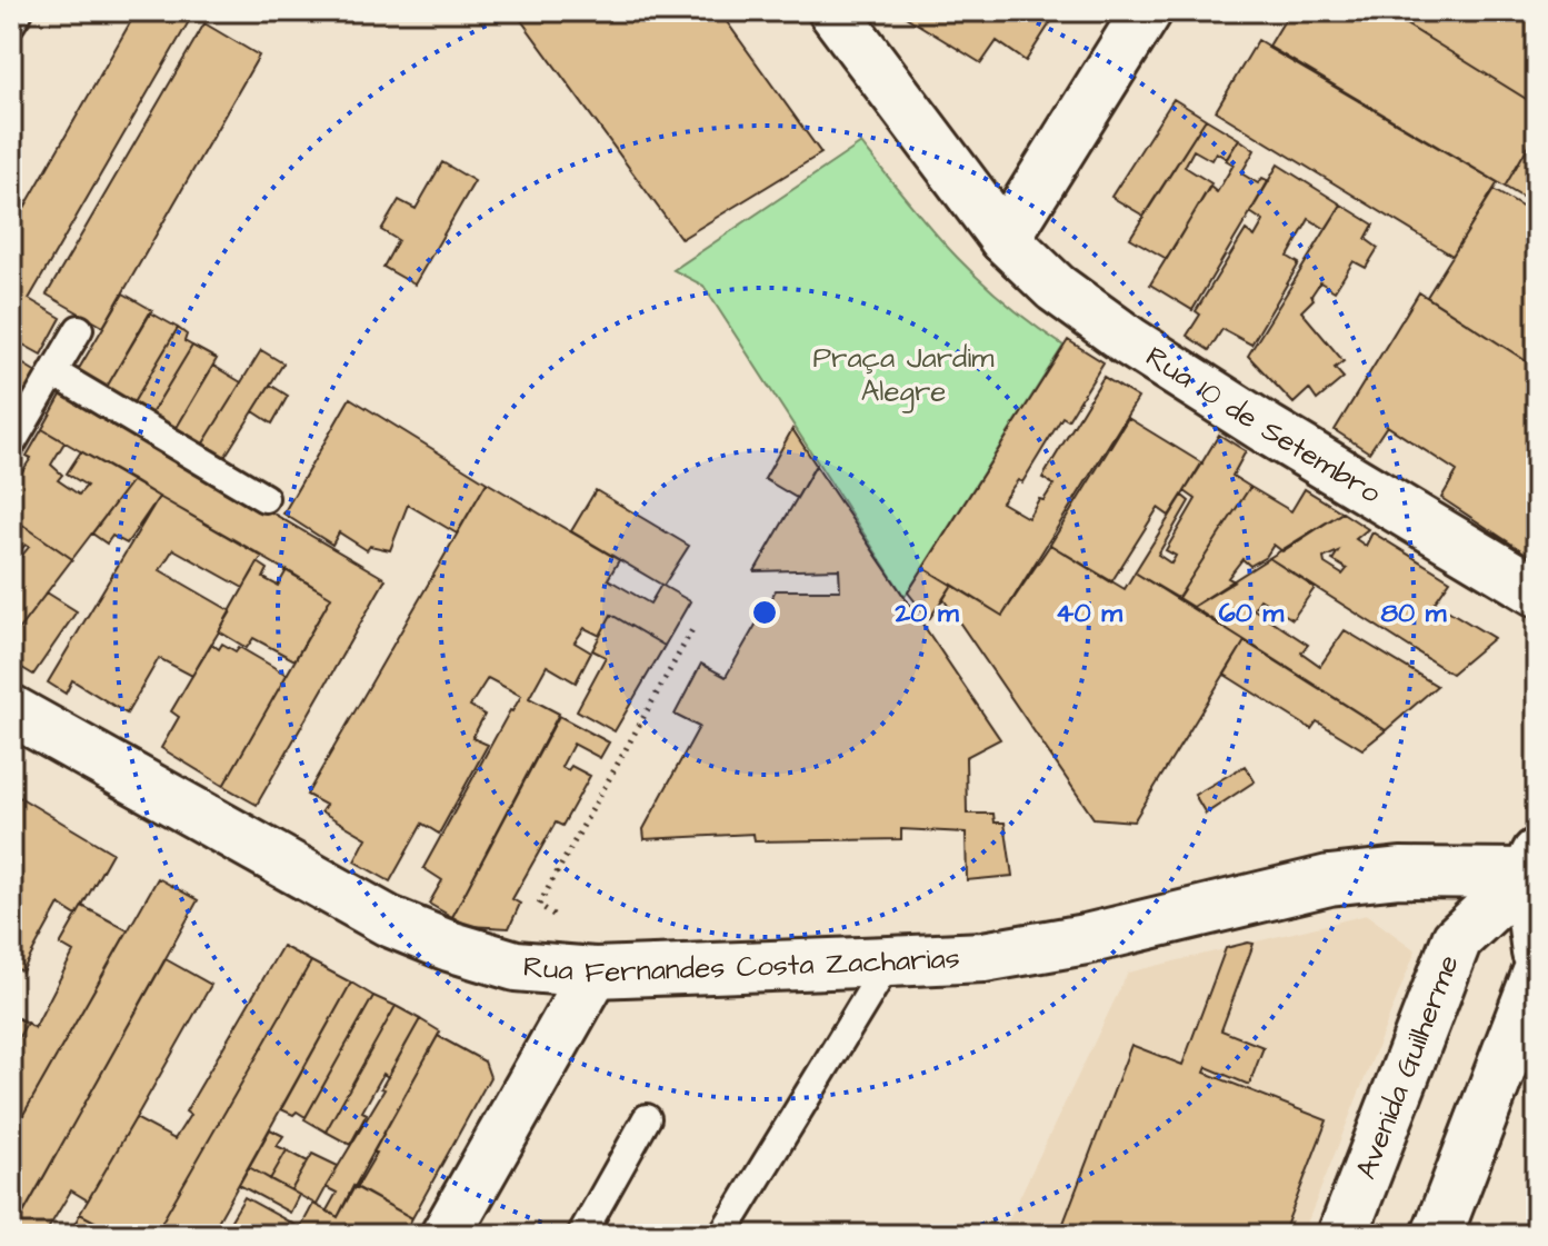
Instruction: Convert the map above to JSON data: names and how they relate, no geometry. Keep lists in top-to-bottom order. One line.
{"streets":{"street":["Rua 10 de Setembro","Rua Fernandes Costa Zacharias","Avenida Guilherme"]},"crossings":[["Rua Fernandes Costa Zacharias","Avenida Guilherme"]],"parks":["Praça Jardim Alegre"],"rings":["20 m","40 m","60 m","80 m"]}
